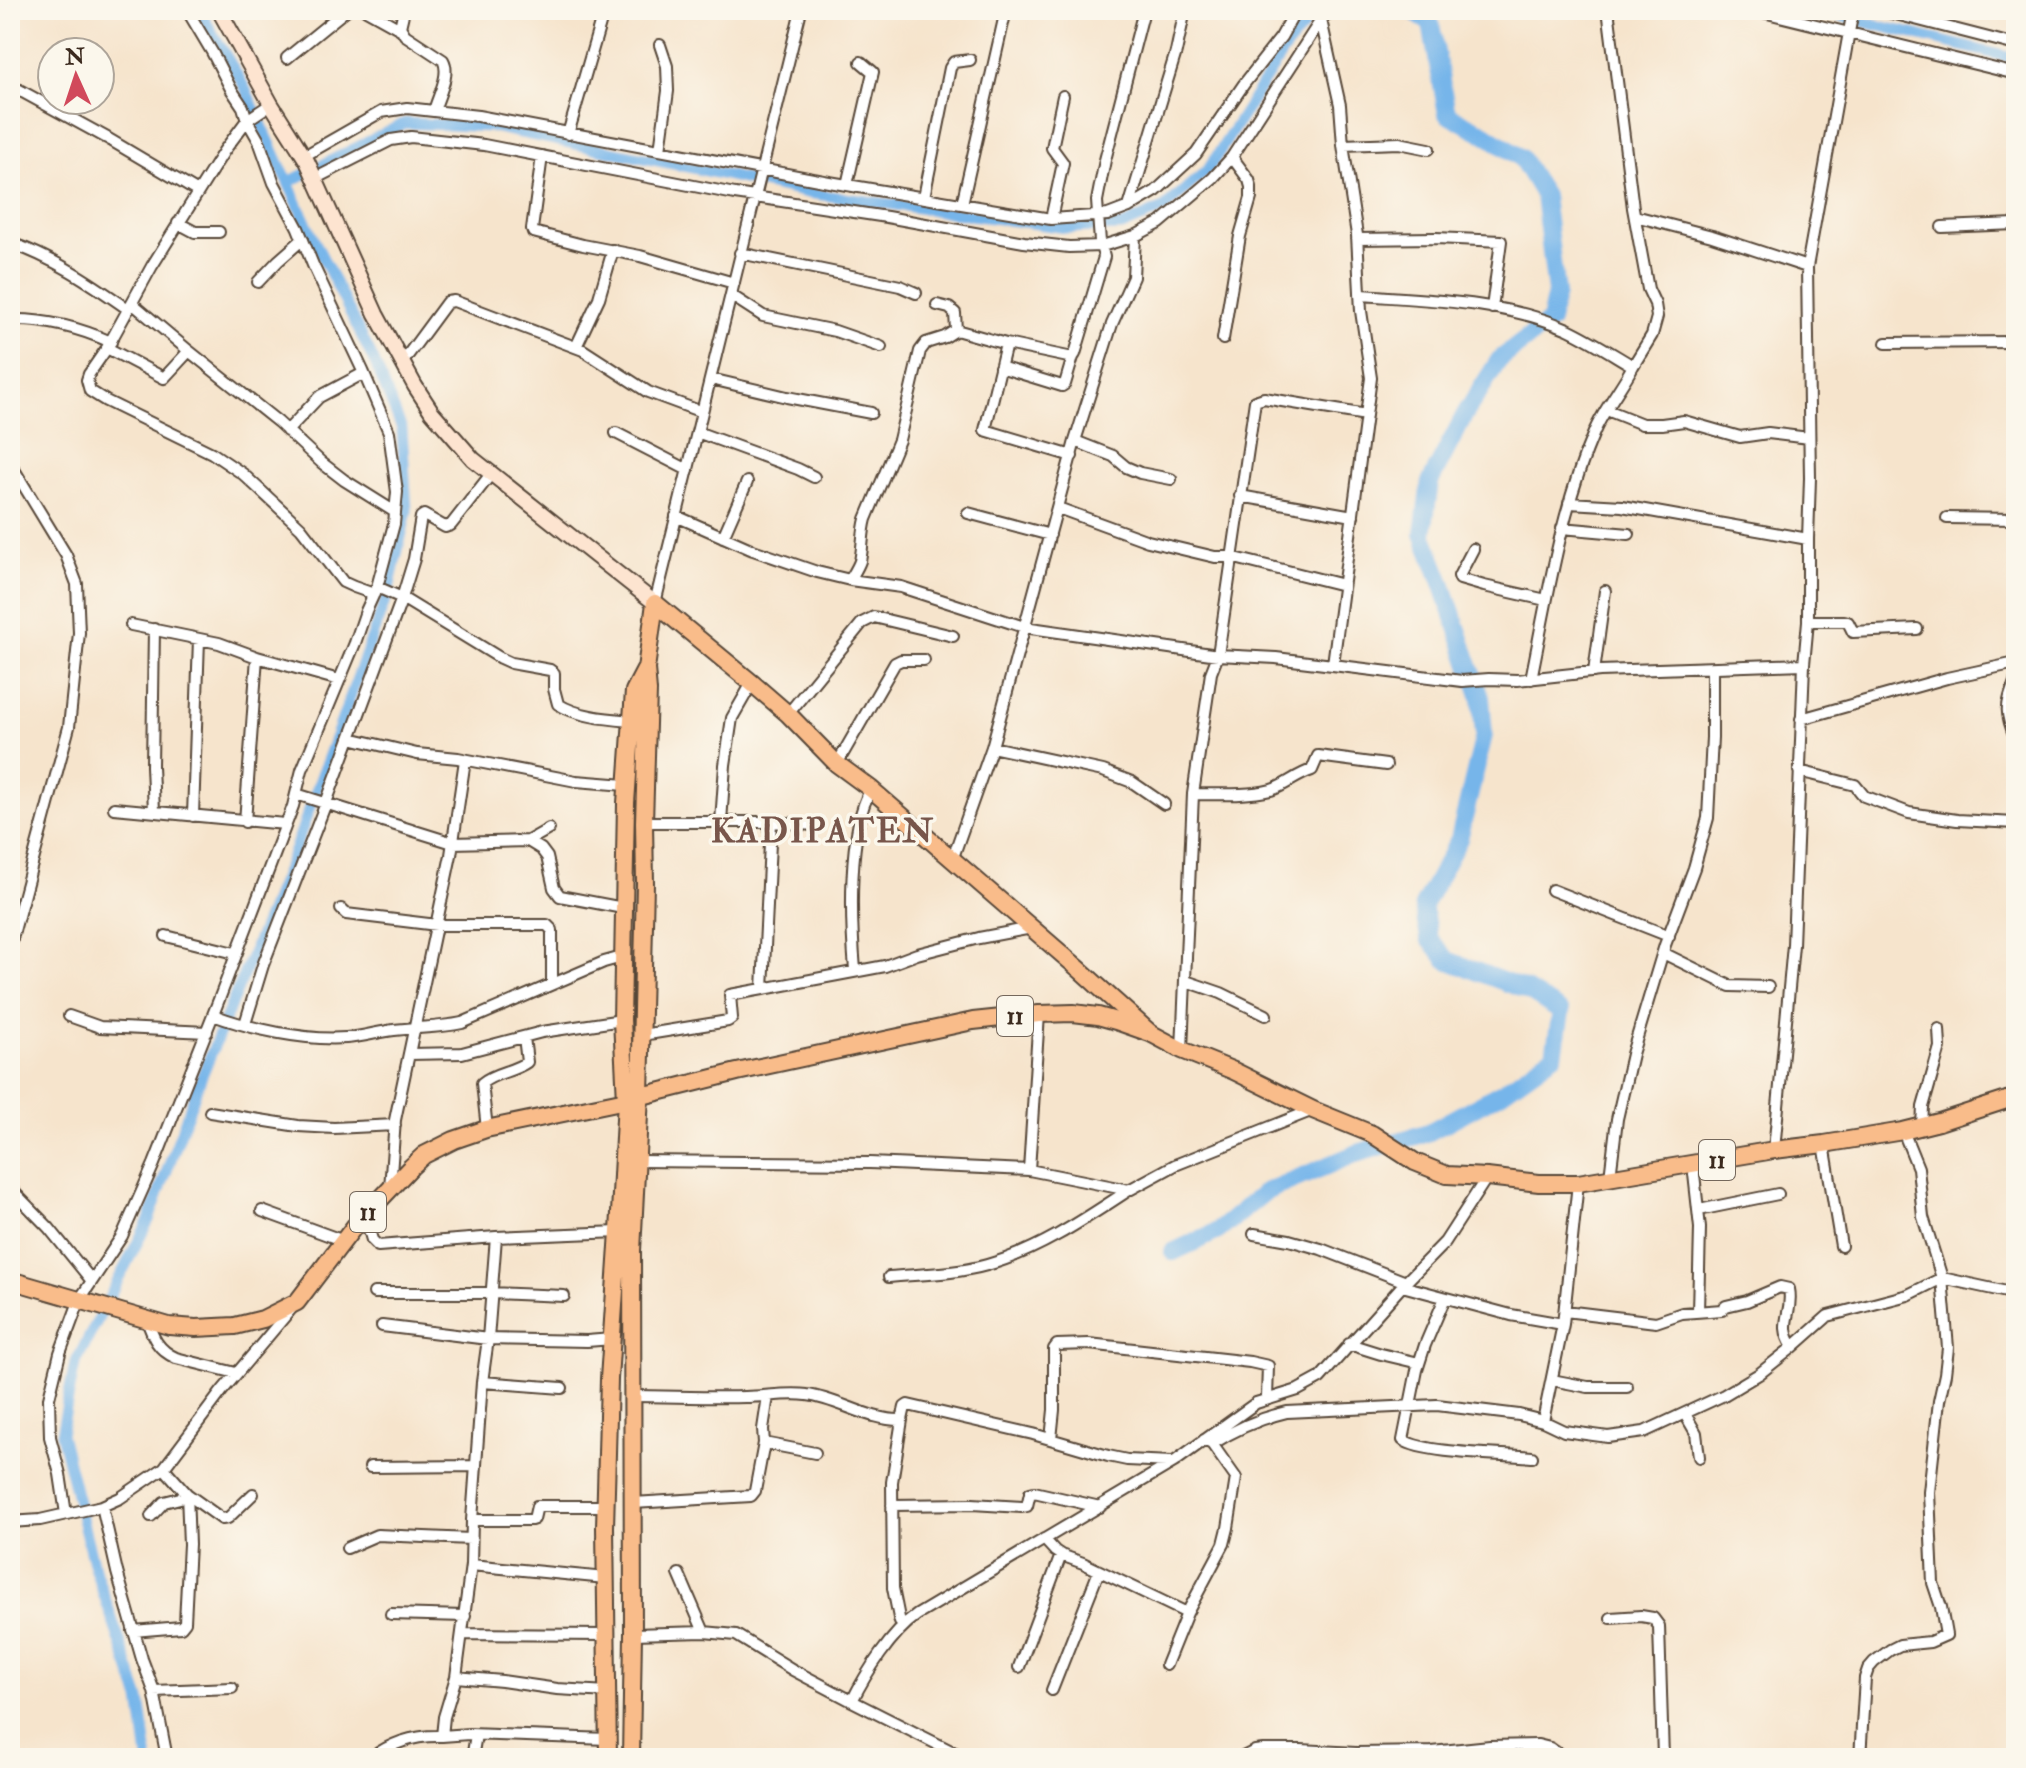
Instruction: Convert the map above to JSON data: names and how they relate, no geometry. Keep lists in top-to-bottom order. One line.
{"streets":{"main road":["11"]},"districts":["KADIPATEN"],"north":"top"}
